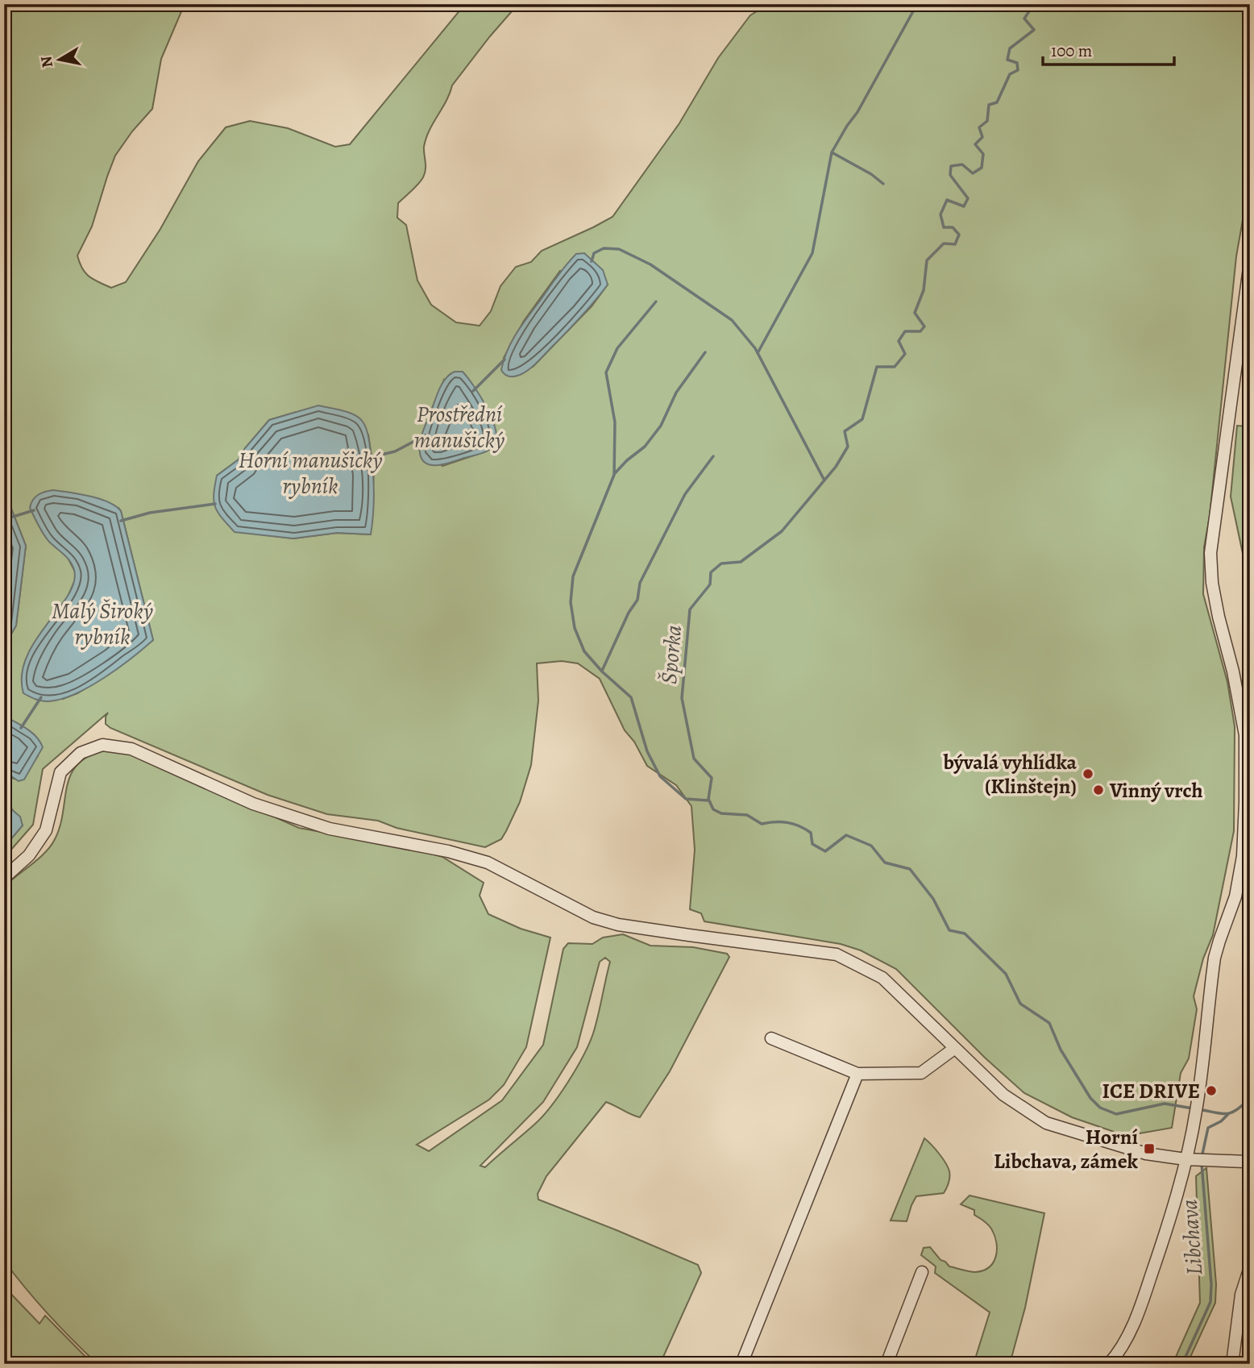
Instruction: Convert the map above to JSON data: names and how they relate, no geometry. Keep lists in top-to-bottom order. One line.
{"water":["Prostřední manušický","Horní manušický rybník","Malý Široký rybník","Šporka","Libchava"],"places":{"other":["bývalá vyhlídka (Klinštejn)","Vinný vrch","ICE DRIVE"],"transit":["Horní Libchava, zámek"]},"scale_bar":"100 m","north":"left"}
